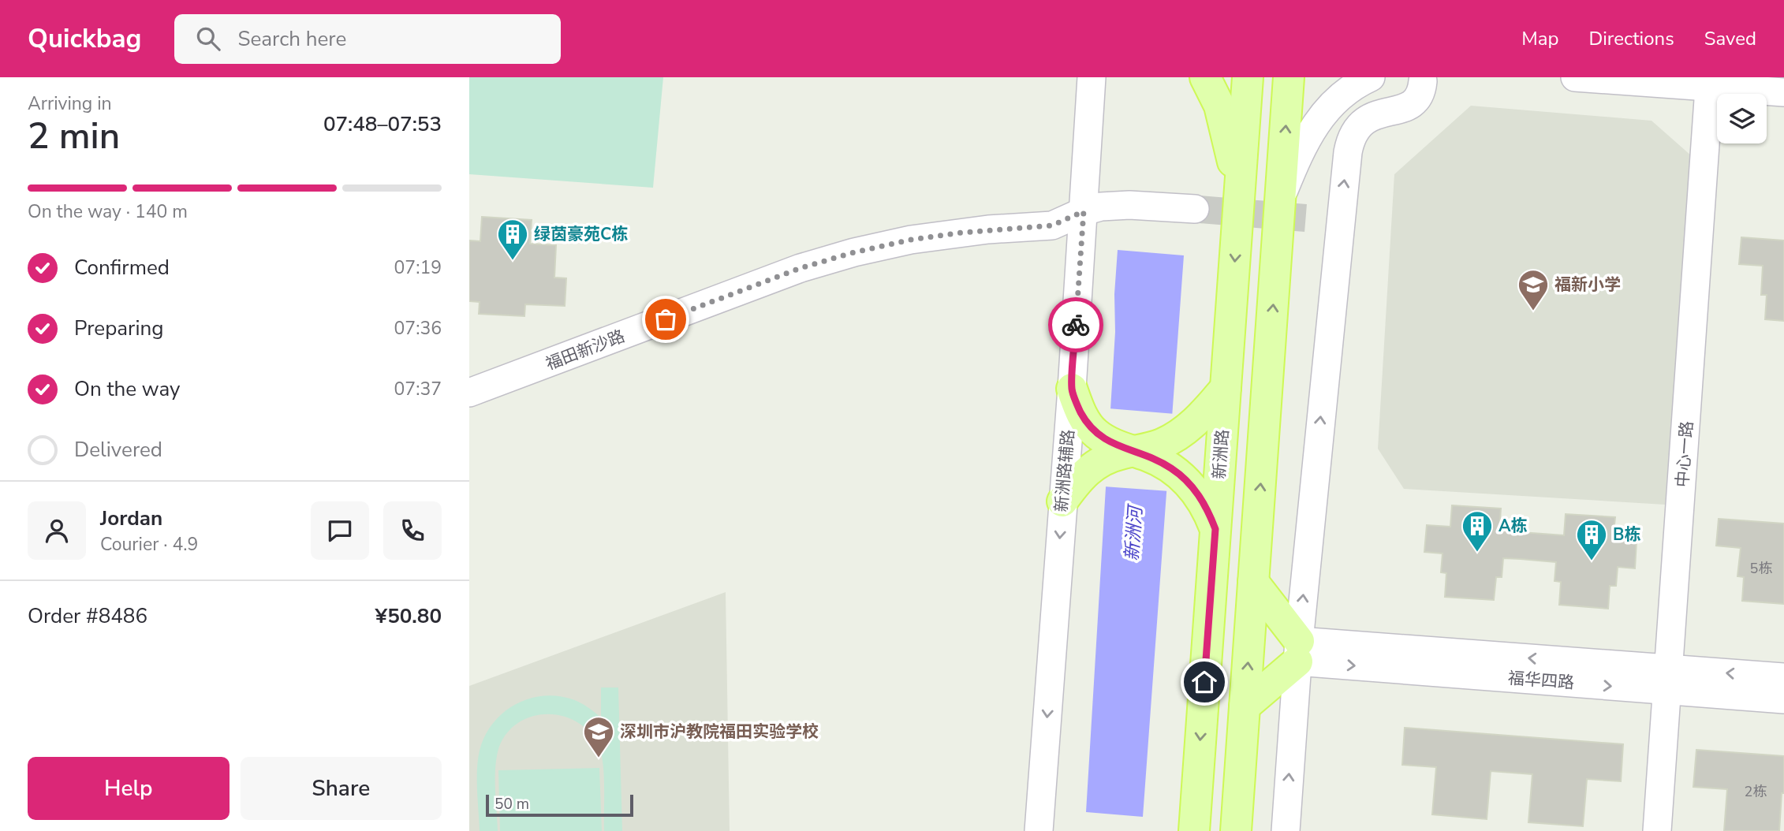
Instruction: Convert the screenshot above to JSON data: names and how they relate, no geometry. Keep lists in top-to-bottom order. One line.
{"streets":{"main road":["新洲路"],"street":["福田新沙路","中心一路","新洲路辅路","福华四路"]},"crossings":[["福田新沙路","新洲路辅路"],["中心一路","福华四路"]],"water":["新洲河"],"places":{"building":["绿茵豪苑C栋","A栋","B栋"],"school or university":["福新小学","深圳市沪教院福田实验学校"]},"house_numbers":["5栋","2栋"],"scale_bar":"50 m","page":{"header":"Quickbag","search":"Search here","nav":["Map","Directions","Saved"],"heading":["2 min","Arriving in","07:48–07:53"],"panel":["Jordan","Courier · 4.9","Order #8486","¥50.80"],"bar":"On the way · 140 m","list":[["Confirmed","07:19"],["Preparing","07:36"],["On the way","07:37"],"Delivered"],"buttons":["Help","Share"],"scale":"50 m"}}
